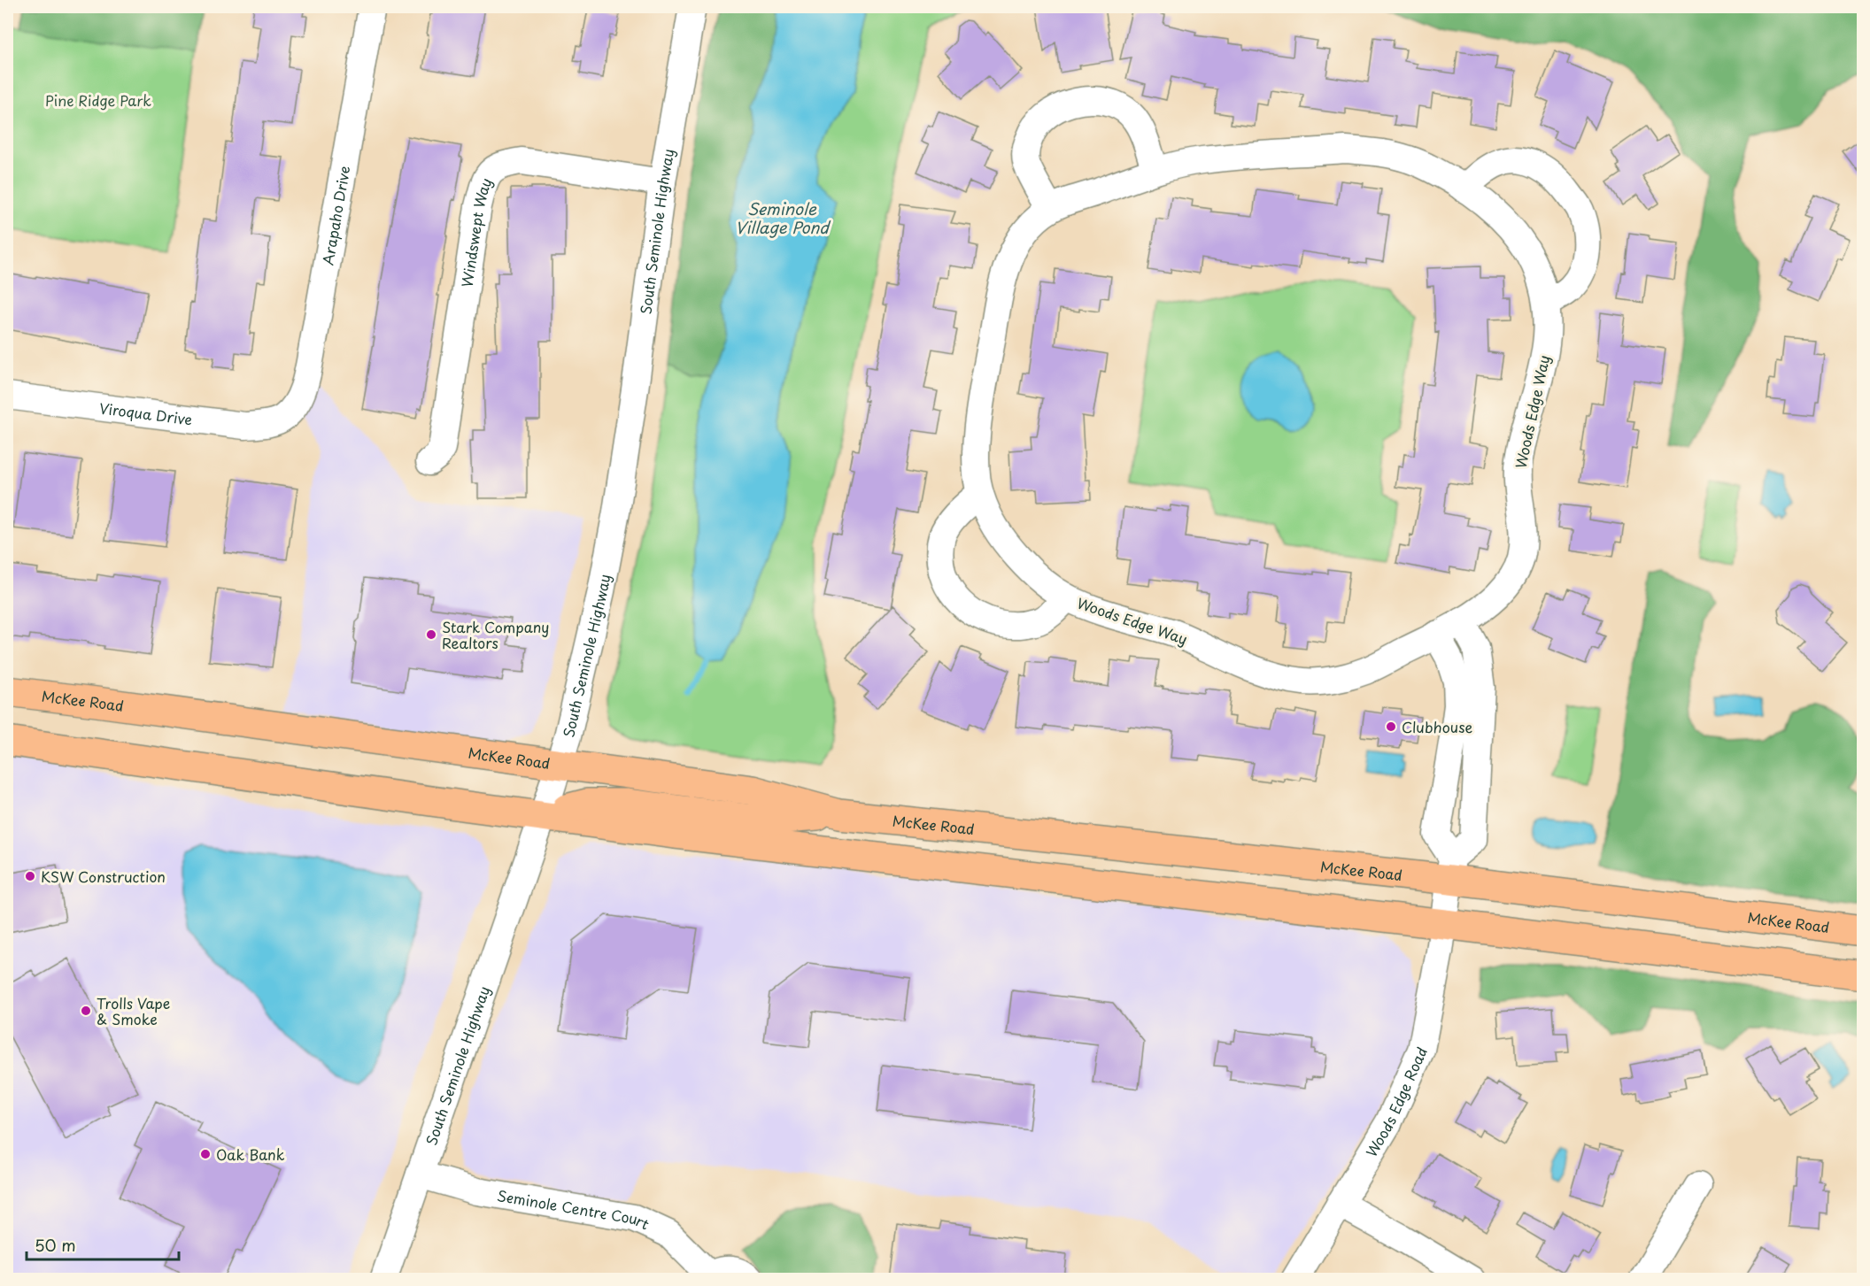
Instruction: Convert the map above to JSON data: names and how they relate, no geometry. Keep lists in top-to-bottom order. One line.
{"streets":{"main road":["McKee Road"],"street":["Arapaho Drive","South Seminole Highway","Windswept Way","Woods Edge Way","Viroqua Drive","Woods Edge Road","Seminole Centre Court"]},"crossings":[["Arapaho Drive","Viroqua Drive"],["South Seminole Highway","Windswept Way"],["South Seminole Highway","McKee Road"],["South Seminole Highway","Seminole Centre Court"],["McKee Road","Woods Edge Road"]],"water":["Seminole Village Pond"],"parks":["Pine Ridge Park"],"places":["Stark Company Realtors","Clubhouse","KSW Construction","Trolls Vape & Smoke","Oak Bank"],"scale_bar":"50 m"}
